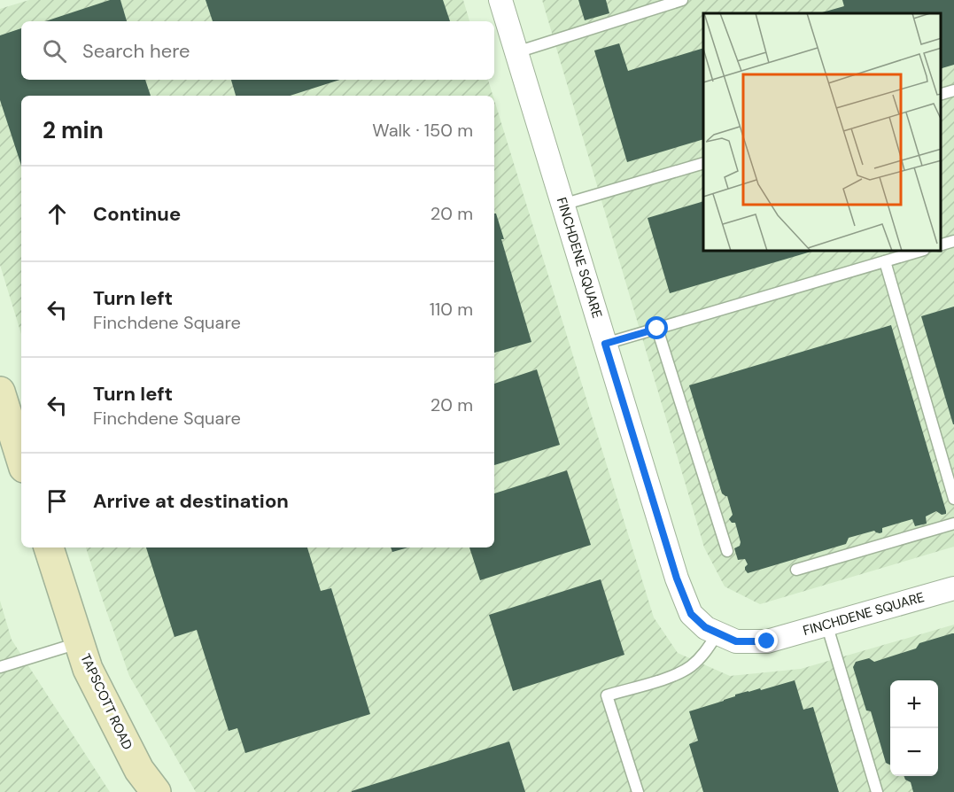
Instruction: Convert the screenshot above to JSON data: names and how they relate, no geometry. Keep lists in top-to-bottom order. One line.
{"streets":{"street":["FINCHDENE SQUARE","TAPSCOTT ROAD"]},"page":{"search":"Search here","heading":["2 min","Walk · 150 m"],"list":[["Continue","20 m"],["Turn left","Finchdene Square","110 m"],["Turn left","Finchdene Square","20 m"],"Arrive at destination"],"map_buttons":["+","−"]}}
